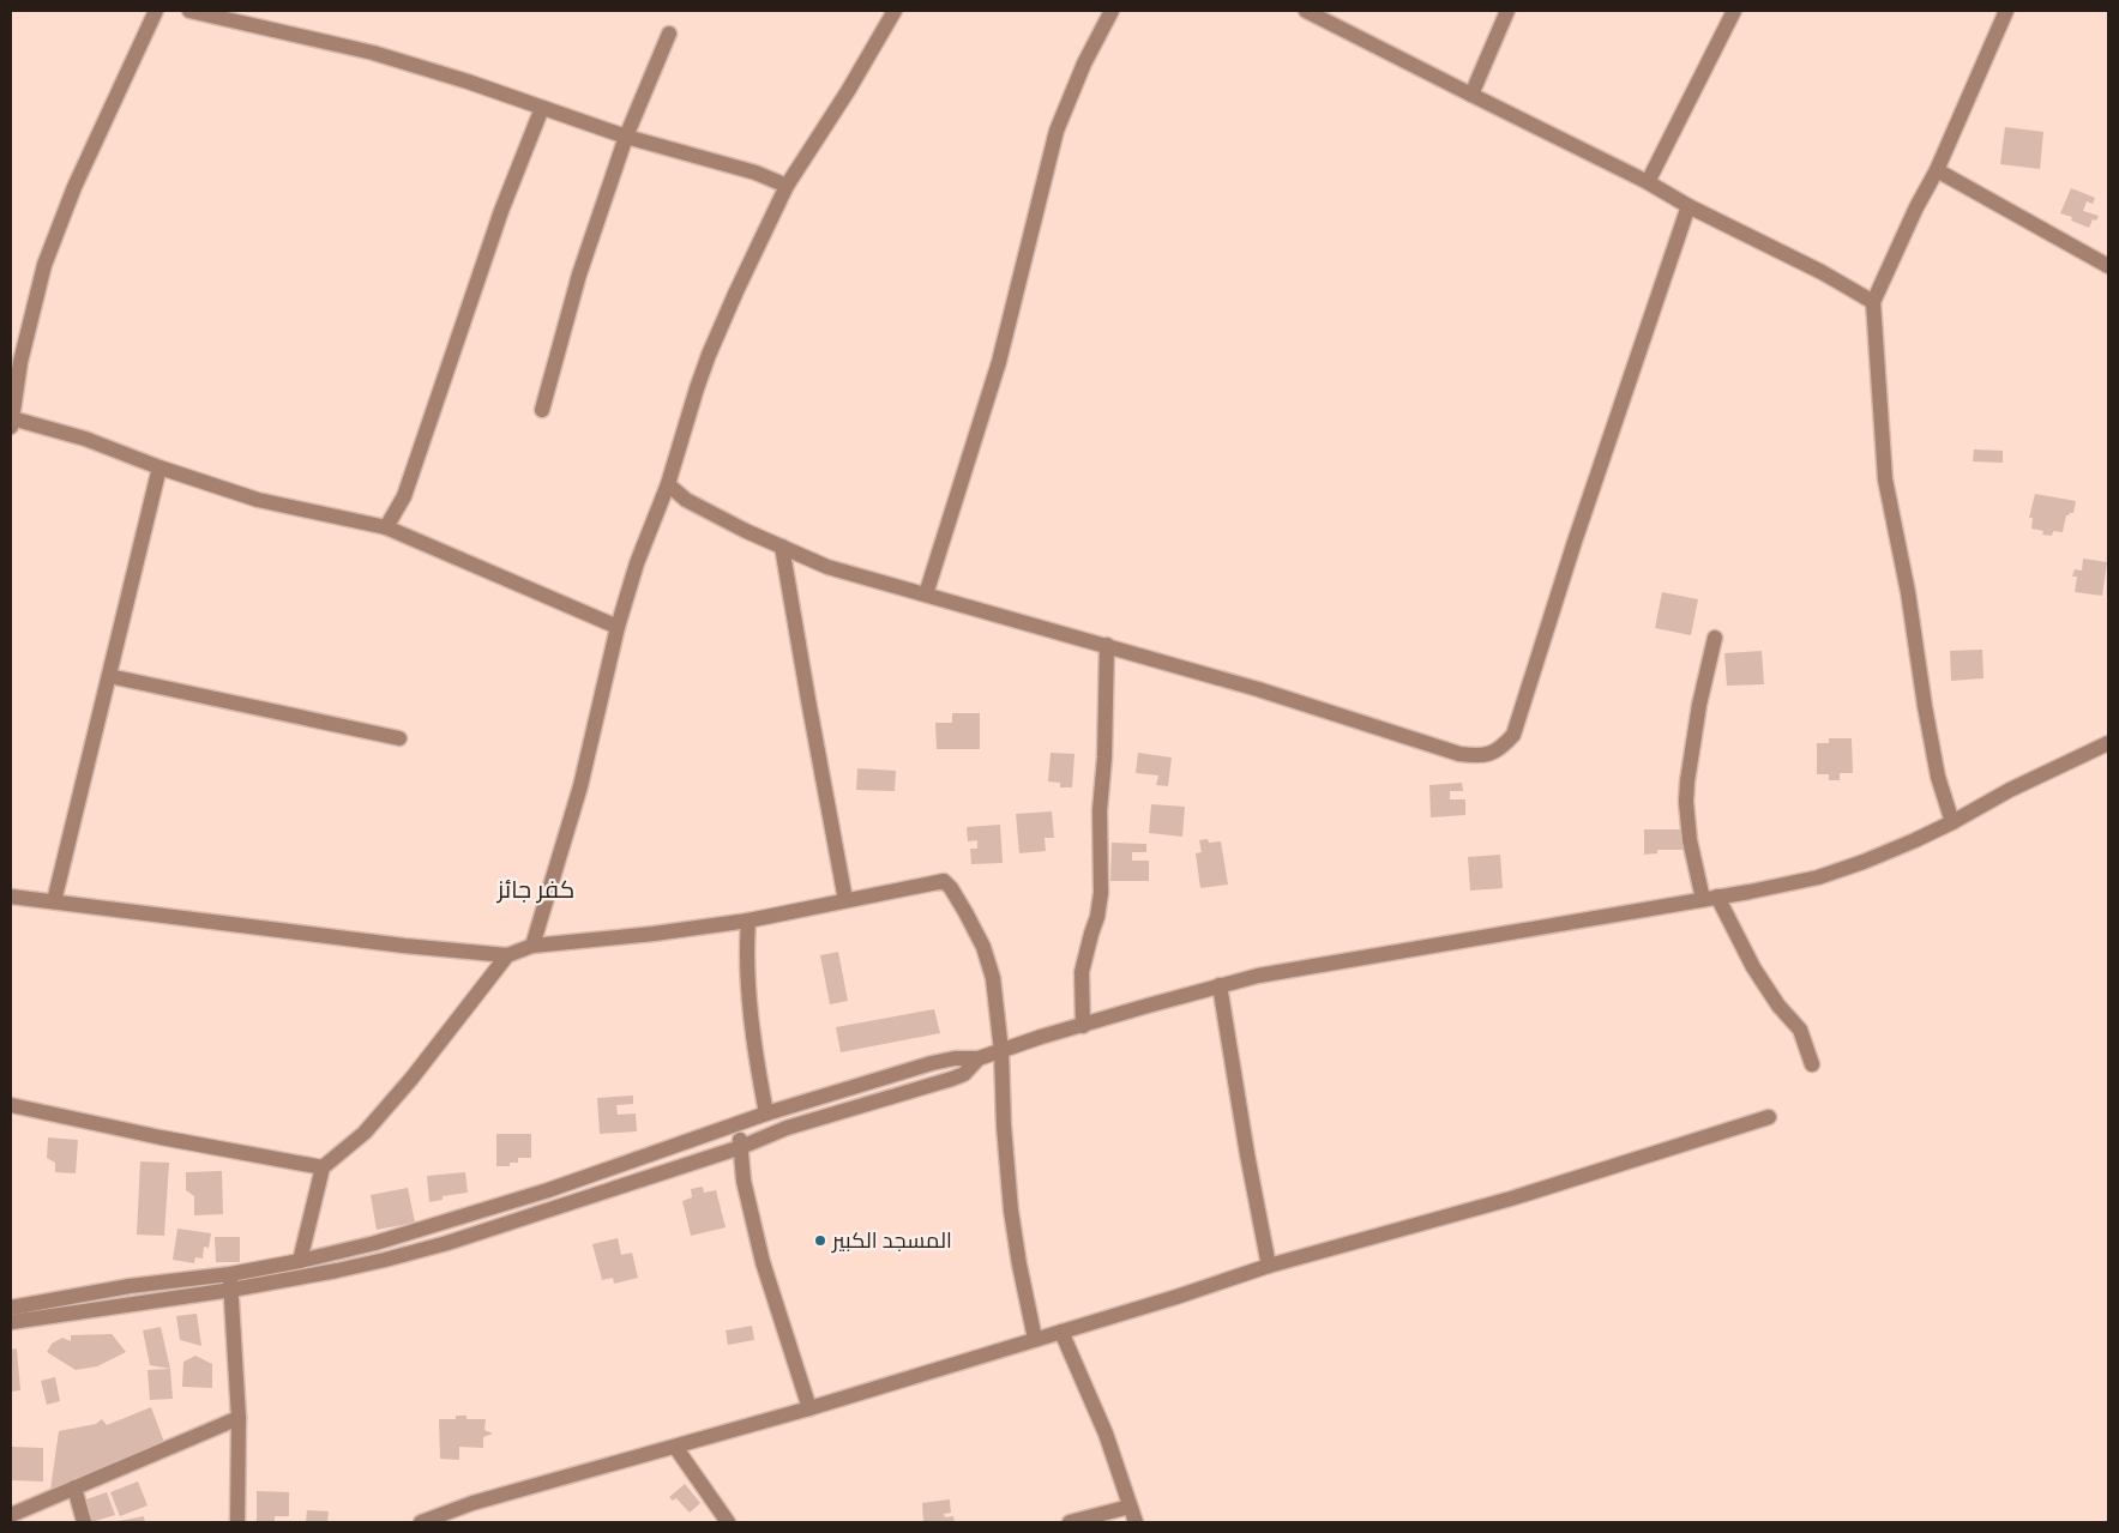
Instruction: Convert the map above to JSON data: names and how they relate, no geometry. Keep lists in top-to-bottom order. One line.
{"districts":["كفر جائز"],"places":["المسجد الكبير"]}
